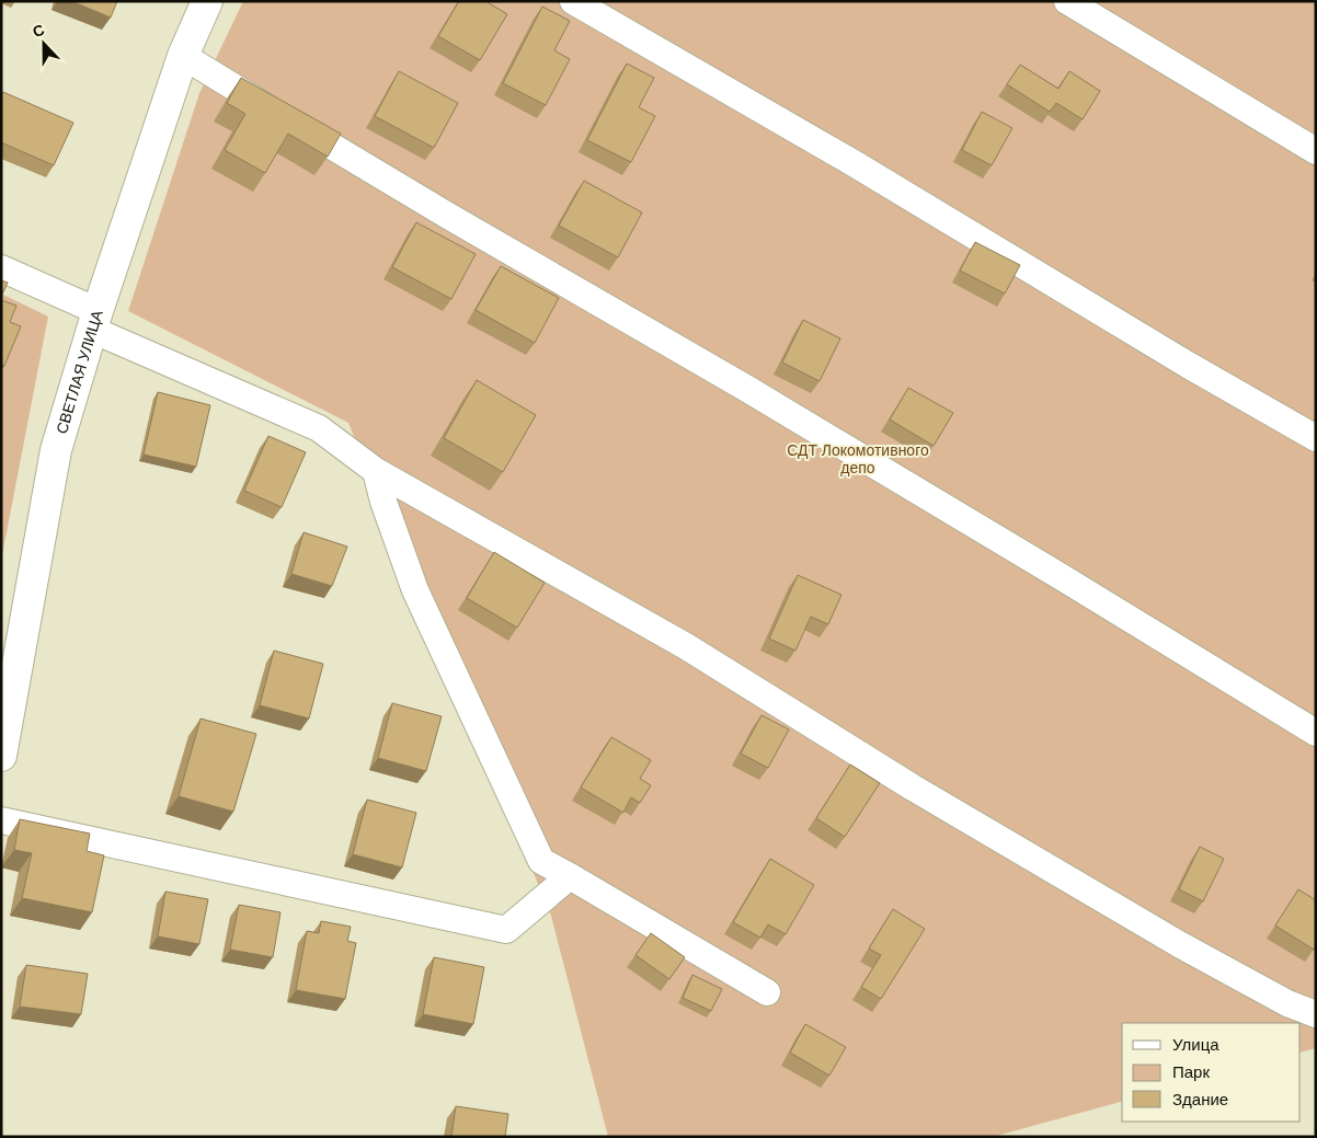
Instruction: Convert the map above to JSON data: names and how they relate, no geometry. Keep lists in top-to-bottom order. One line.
{"streets":{"street":["СВЕТЛАЯ УЛИЦА"]},"parks":["СДТ Локомотивного депо"],"legend":["Улица","Парк","Здание"],"north":"top"}
